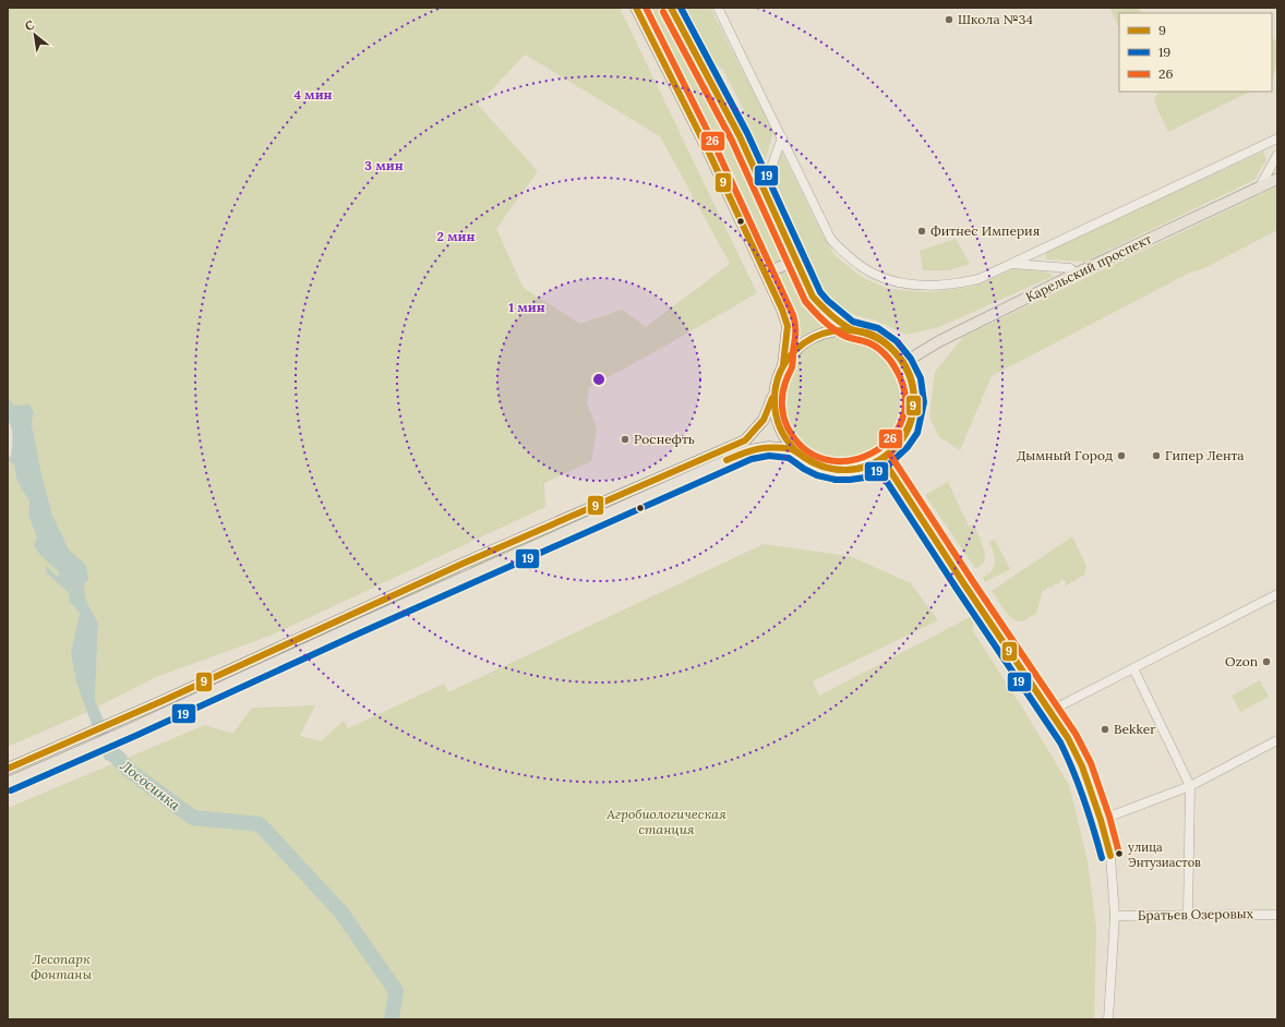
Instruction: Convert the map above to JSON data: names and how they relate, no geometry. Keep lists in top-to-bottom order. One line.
{"streets":{"main road":["Карельский проспект"],"street":["Братьев Озеровых"]},"water":["Лососинка"],"parks":["Агробиологическая станция","Лесопарк Фонтаны"],"places":["Школа №34","Фитнес Империя","Роснефть","Дымный Город","Гипер Лента","Ozon","Bekker","улица Энтузиастов"],"lines":["transit line 9","transit line 19","transit line 26"],"legend":["9","19","26"],"north":"top left","rings":["4 мин","3 мин","2 мин","1 мин"]}
